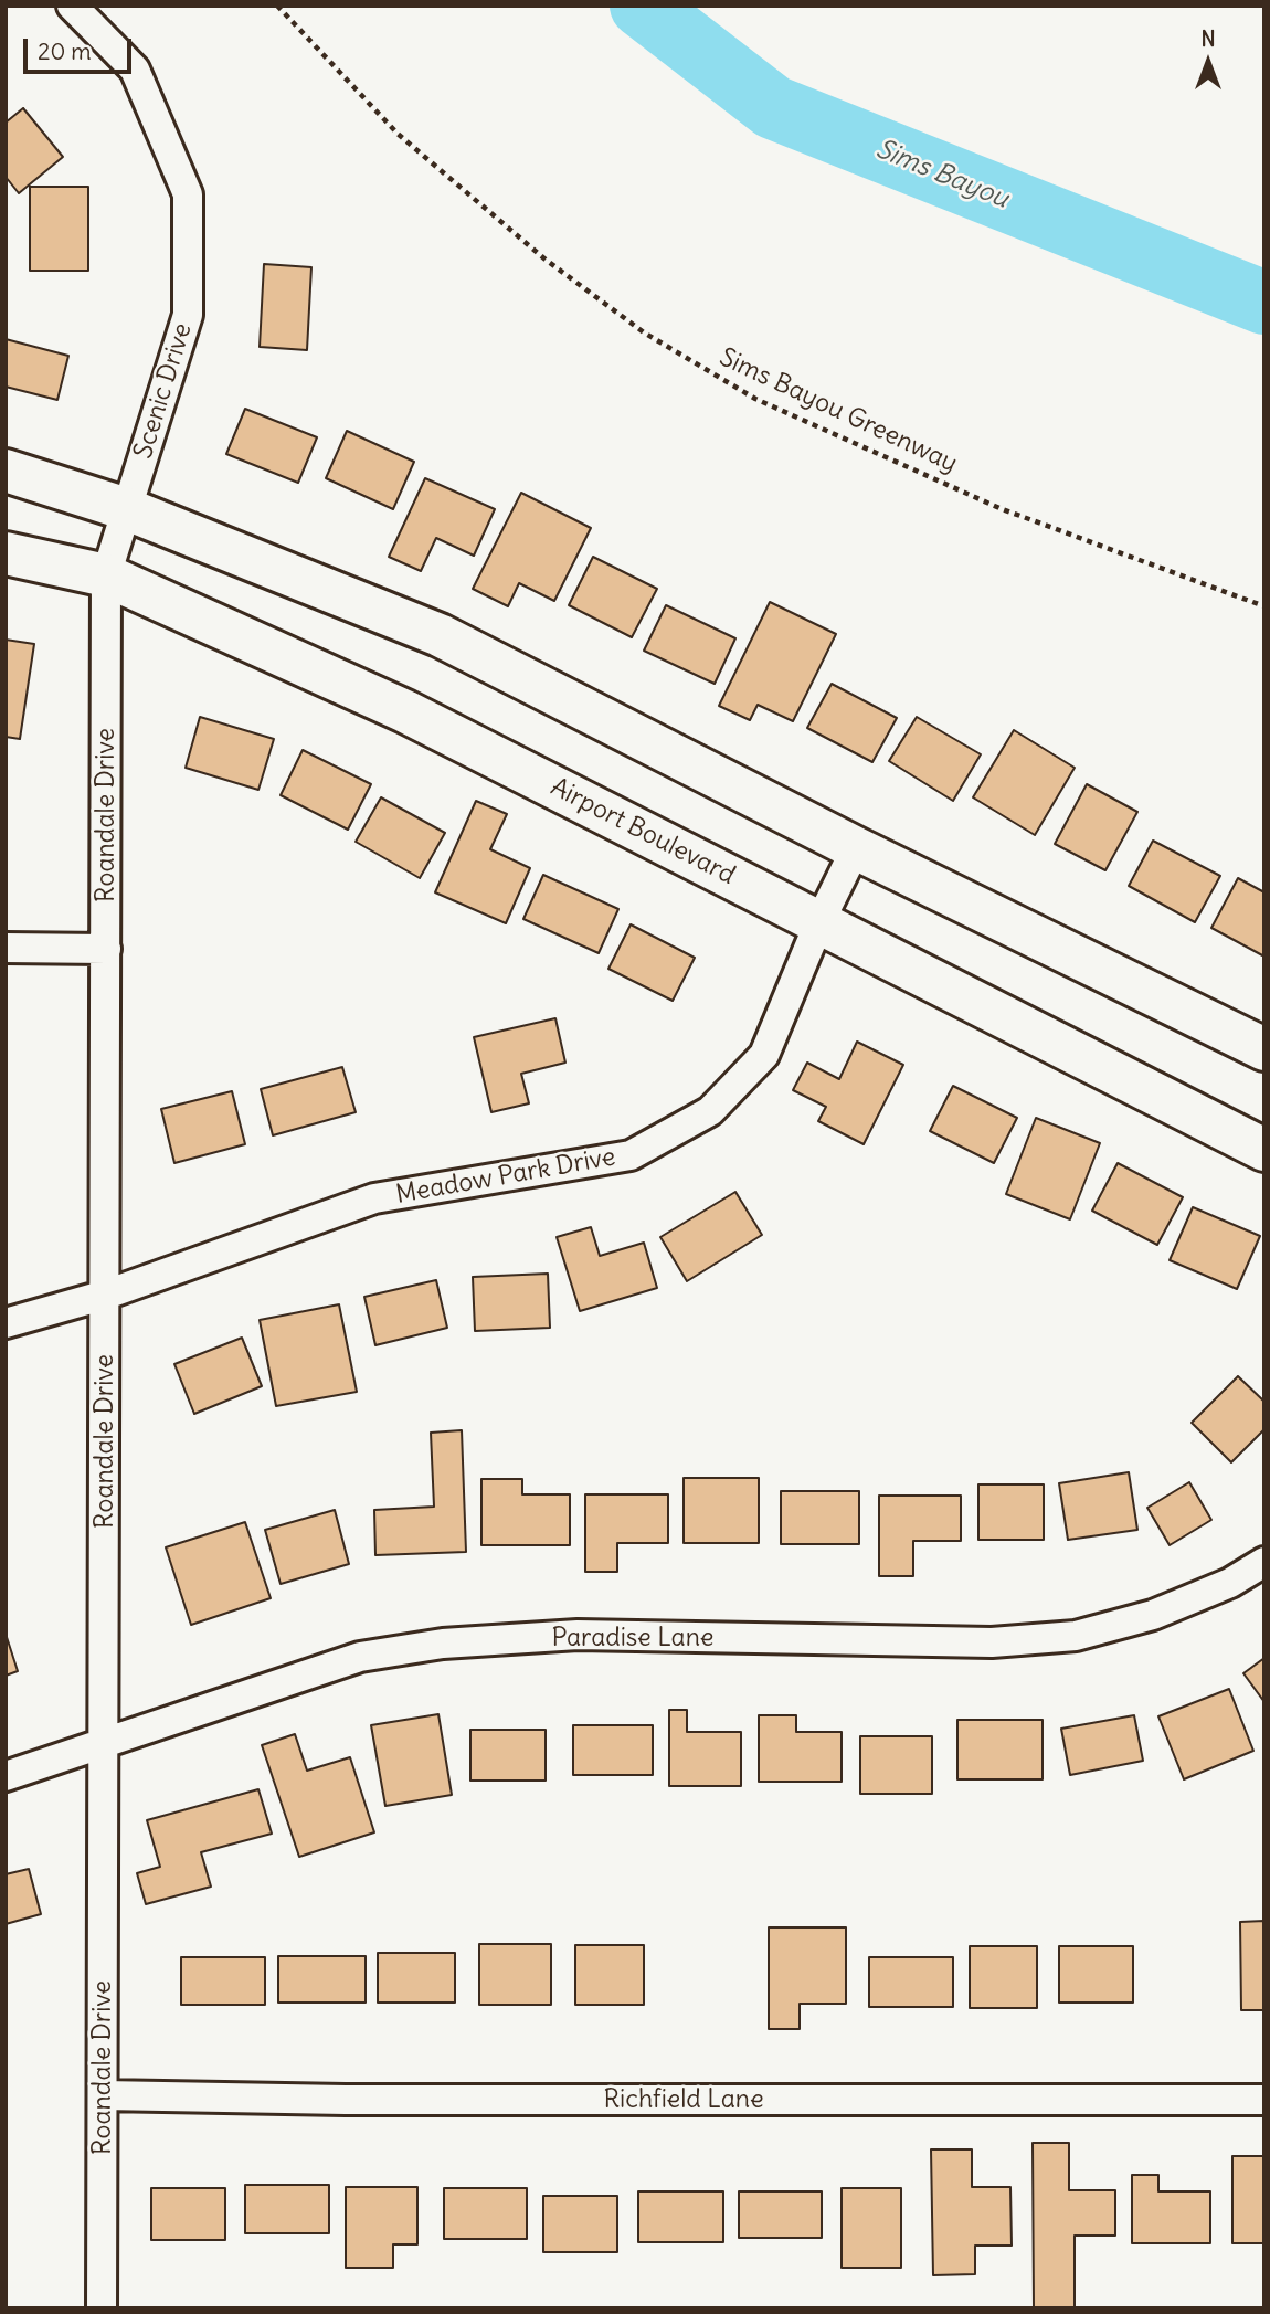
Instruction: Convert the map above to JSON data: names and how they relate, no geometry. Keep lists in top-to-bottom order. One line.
{"streets":{"main road":["Airport Boulevard"],"street":["Scenic Drive","Roandale Drive","Meadow Park Drive","Paradise Lane","Richfield Lane"],"path":["Sims Bayou Greenway"]},"crossings":[["Scenic Drive","Roandale Drive"],["Scenic Drive","Airport Boulevard"],["Roandale Drive","Airport Boulevard"],["Roandale Drive","Meadow Park Drive"],["Roandale Drive","Paradise Lane"],["Roandale Drive","Richfield Lane"],["Airport Boulevard","Meadow Park Drive"]],"water":["Sims Bayou"],"scale_bar":"20 m","north":"top"}
